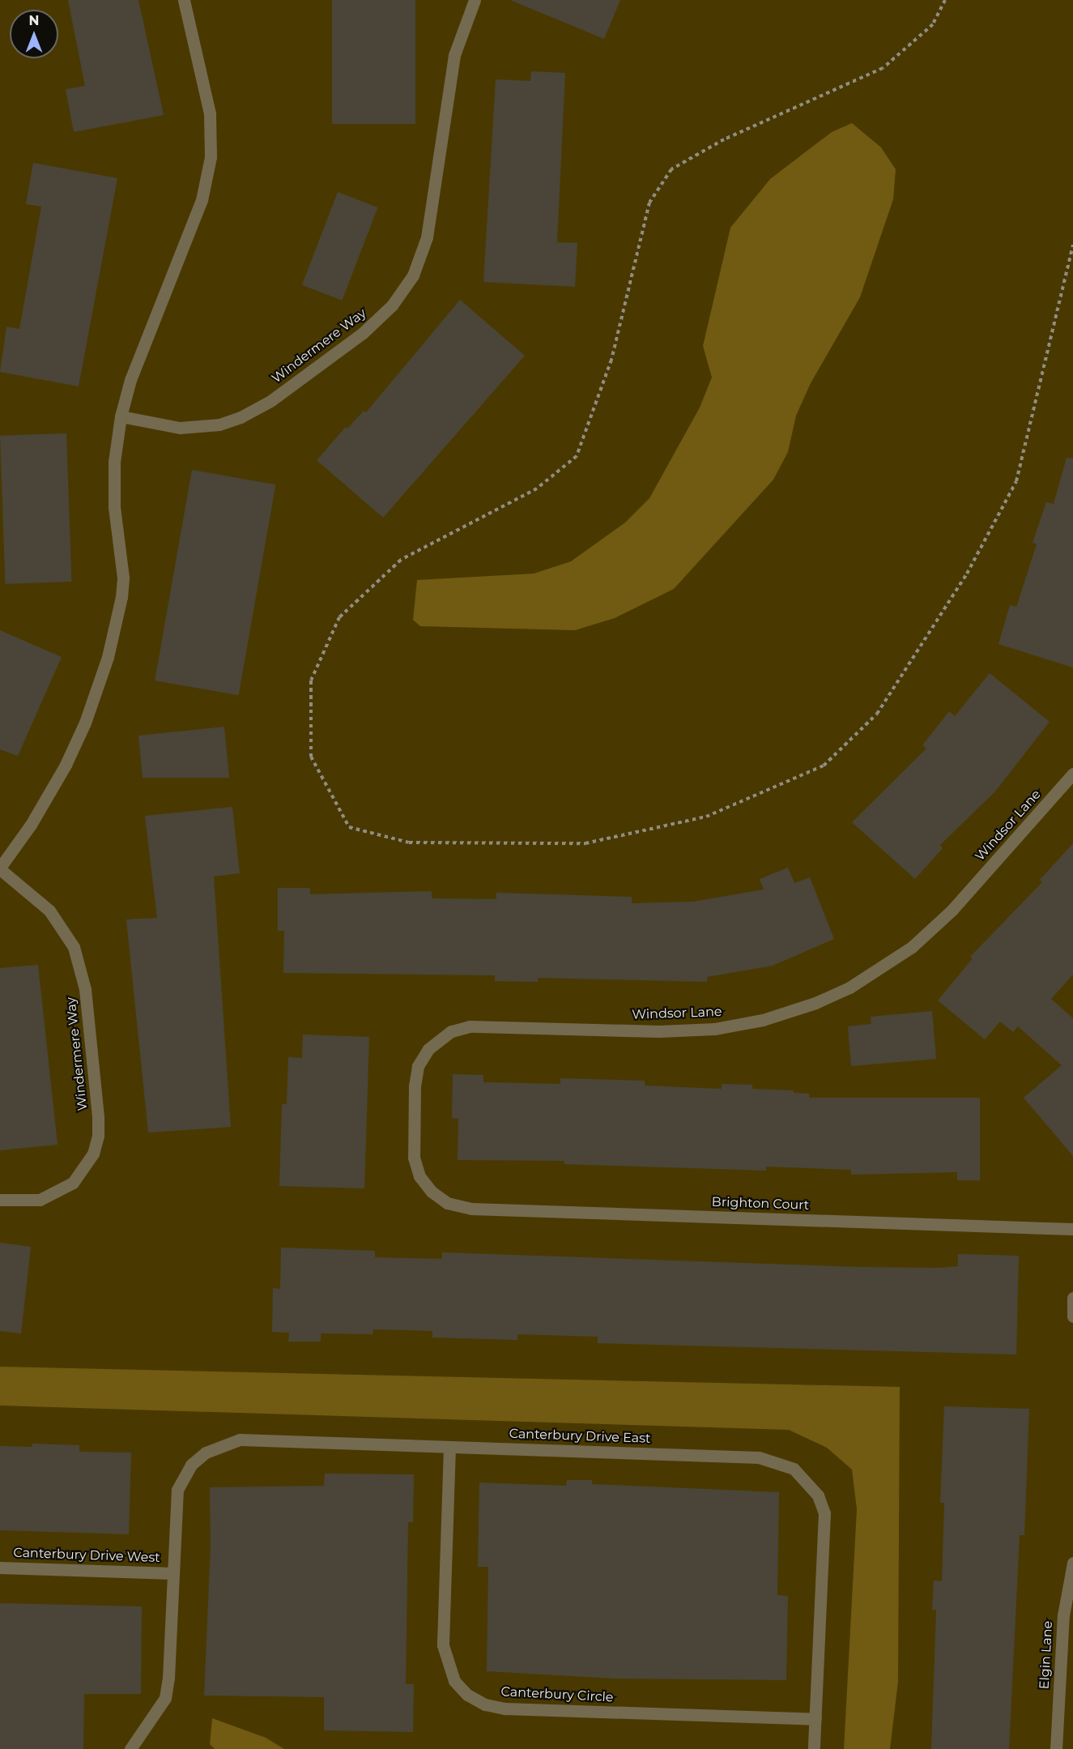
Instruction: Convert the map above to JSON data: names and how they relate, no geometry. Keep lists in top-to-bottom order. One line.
{"streets":{"street":["Windermere Way","Windsor Lane","Brighton Court","Canterbury Drive East","Canterbury Drive West","Elgin Lane","Canterbury Circle"]},"crossings":[["Windsor Lane","Brighton Court"],["Canterbury Drive East","Canterbury Drive West"],["Canterbury Drive East","Canterbury Circle"]],"north":"top"}
